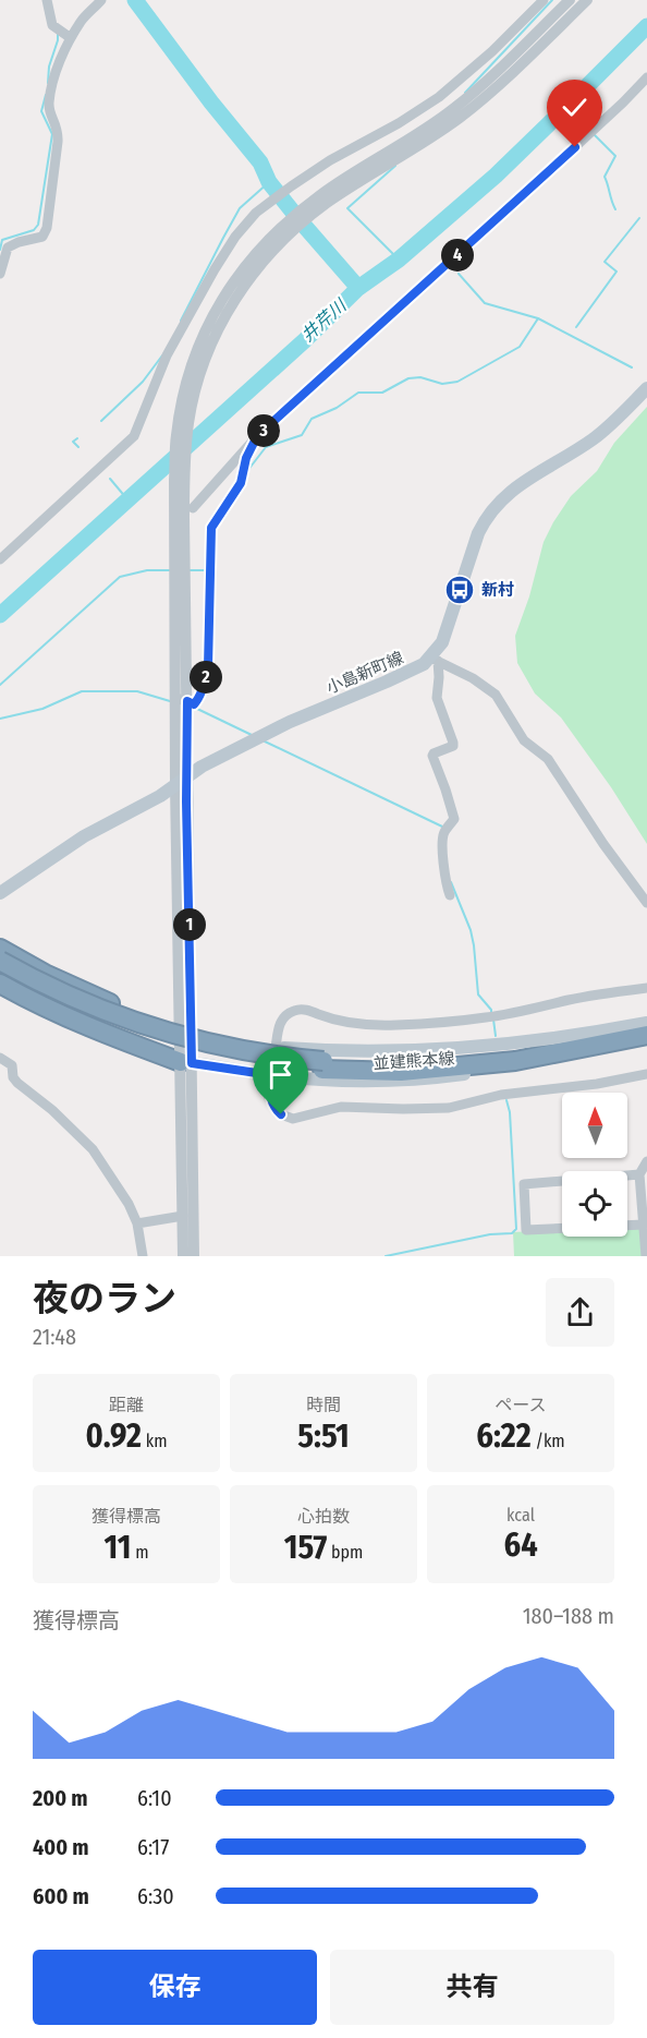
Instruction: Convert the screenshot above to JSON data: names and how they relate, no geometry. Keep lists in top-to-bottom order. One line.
{"streets":{"main road":["小島新町線","並建熊本線"]},"water":["井芹川"],"places":{"bus stop":["新村"]},"north":"top","page":{"pins":["4","3","2","1"],"heading":["夜のラン","21:48"],"stats":[["距離","0.92 km"],["時間","5:51"],["ペース","6:22 /km"],["獲得標高","11 m"],["心拍数","157 bpm"],["kcal","64"]],"chart":["獲得標高","180–188 m"],"list":[{"name":"200 m","note":"6:10"},{"name":"400 m","note":"6:17"},{"name":"600 m","note":"6:30"}],"buttons":["保存","共有"]}}
